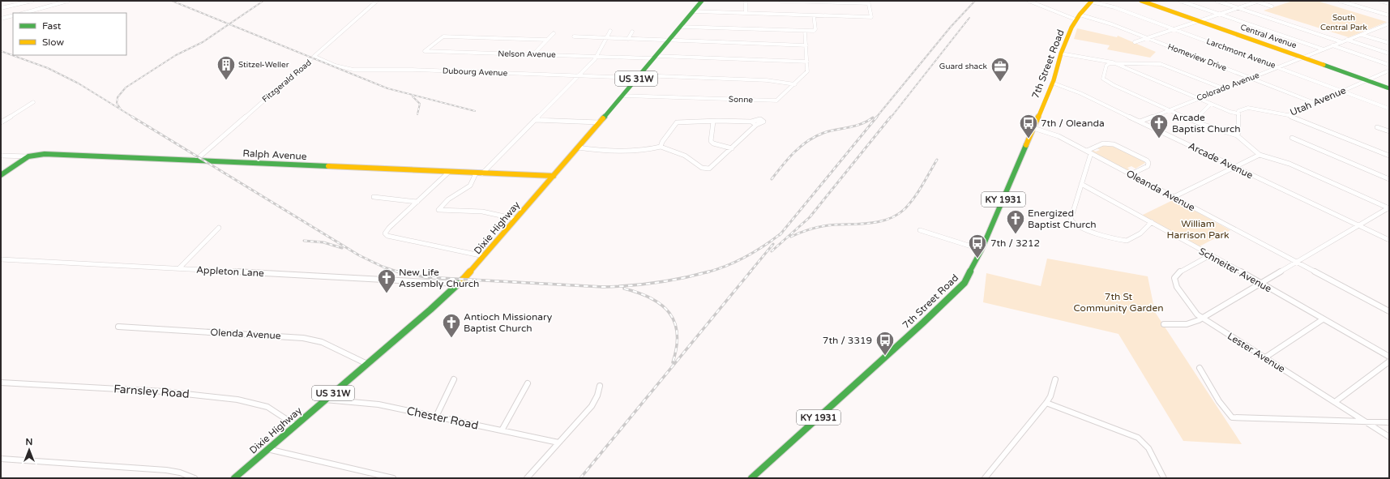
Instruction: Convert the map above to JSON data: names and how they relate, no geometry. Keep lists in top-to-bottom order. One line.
{"streets":{"main road":["Central Avenue","7th Street Road","US 31W","Ralph Avenue","KY 1931","Dixie Highway"],"street":["Larchmont Avenue","Nelson Avenue","Homeview Drive","Dubourg Avenue","Fitzgerald Road","Colorado Avenue","Sonne","Utah Avenue","Arcade Avenue","Oleanda Avenue","Schneiter Avenue","Appleton Lane","Olenda Avenue","Lester Avenue","Farnsley Road","Chester Road"]},"crossings":[["Central Avenue","Colorado Avenue"],["Central Avenue","Utah Avenue"],["Larchmont Avenue","7th Street Road"],["Larchmont Avenue","Colorado Avenue"],["Larchmont Avenue","Utah Avenue"],["Nelson Avenue","Sonne"],["Nelson Avenue","Dixie Highway"],["Homeview Drive","7th Street Road"],["Homeview Drive","Colorado Avenue"],["Homeview Drive","Utah Avenue"],["7th Street Road","Arcade Avenue"],["7th Street Road","Oleanda Avenue"],["Dubourg Avenue","Fitzgerald Road"],["Dubourg Avenue","Sonne"],["Dubourg Avenue","Dixie Highway"],["Fitzgerald Road","Ralph Avenue"],["Colorado Avenue","Arcade Avenue"],["Sonne","Dixie Highway"],["Ralph Avenue","Dixie Highway"],["Dixie Highway","Appleton Lane"],["Dixie Highway","Olenda Avenue"],["Dixie Highway","Farnsley Road"],["Dixie Highway","Chester Road"],["Schneiter Avenue","Lester Avenue"]],"parks":["South Central Park","William Harrison Park","7th St Community Garden"],"places":{"building":["Stitzel-Weller"],"office":["Guard shack"],"bus stop":["7th / Oleanda","7th / 3212","7th / 3319"],"church":["Arcade Baptist Church","Energized Baptist Church","New Life Assembly Church","Antioch Missionary Baptist Church"]},"legend":["Fast","Slow"],"north":"top"}
